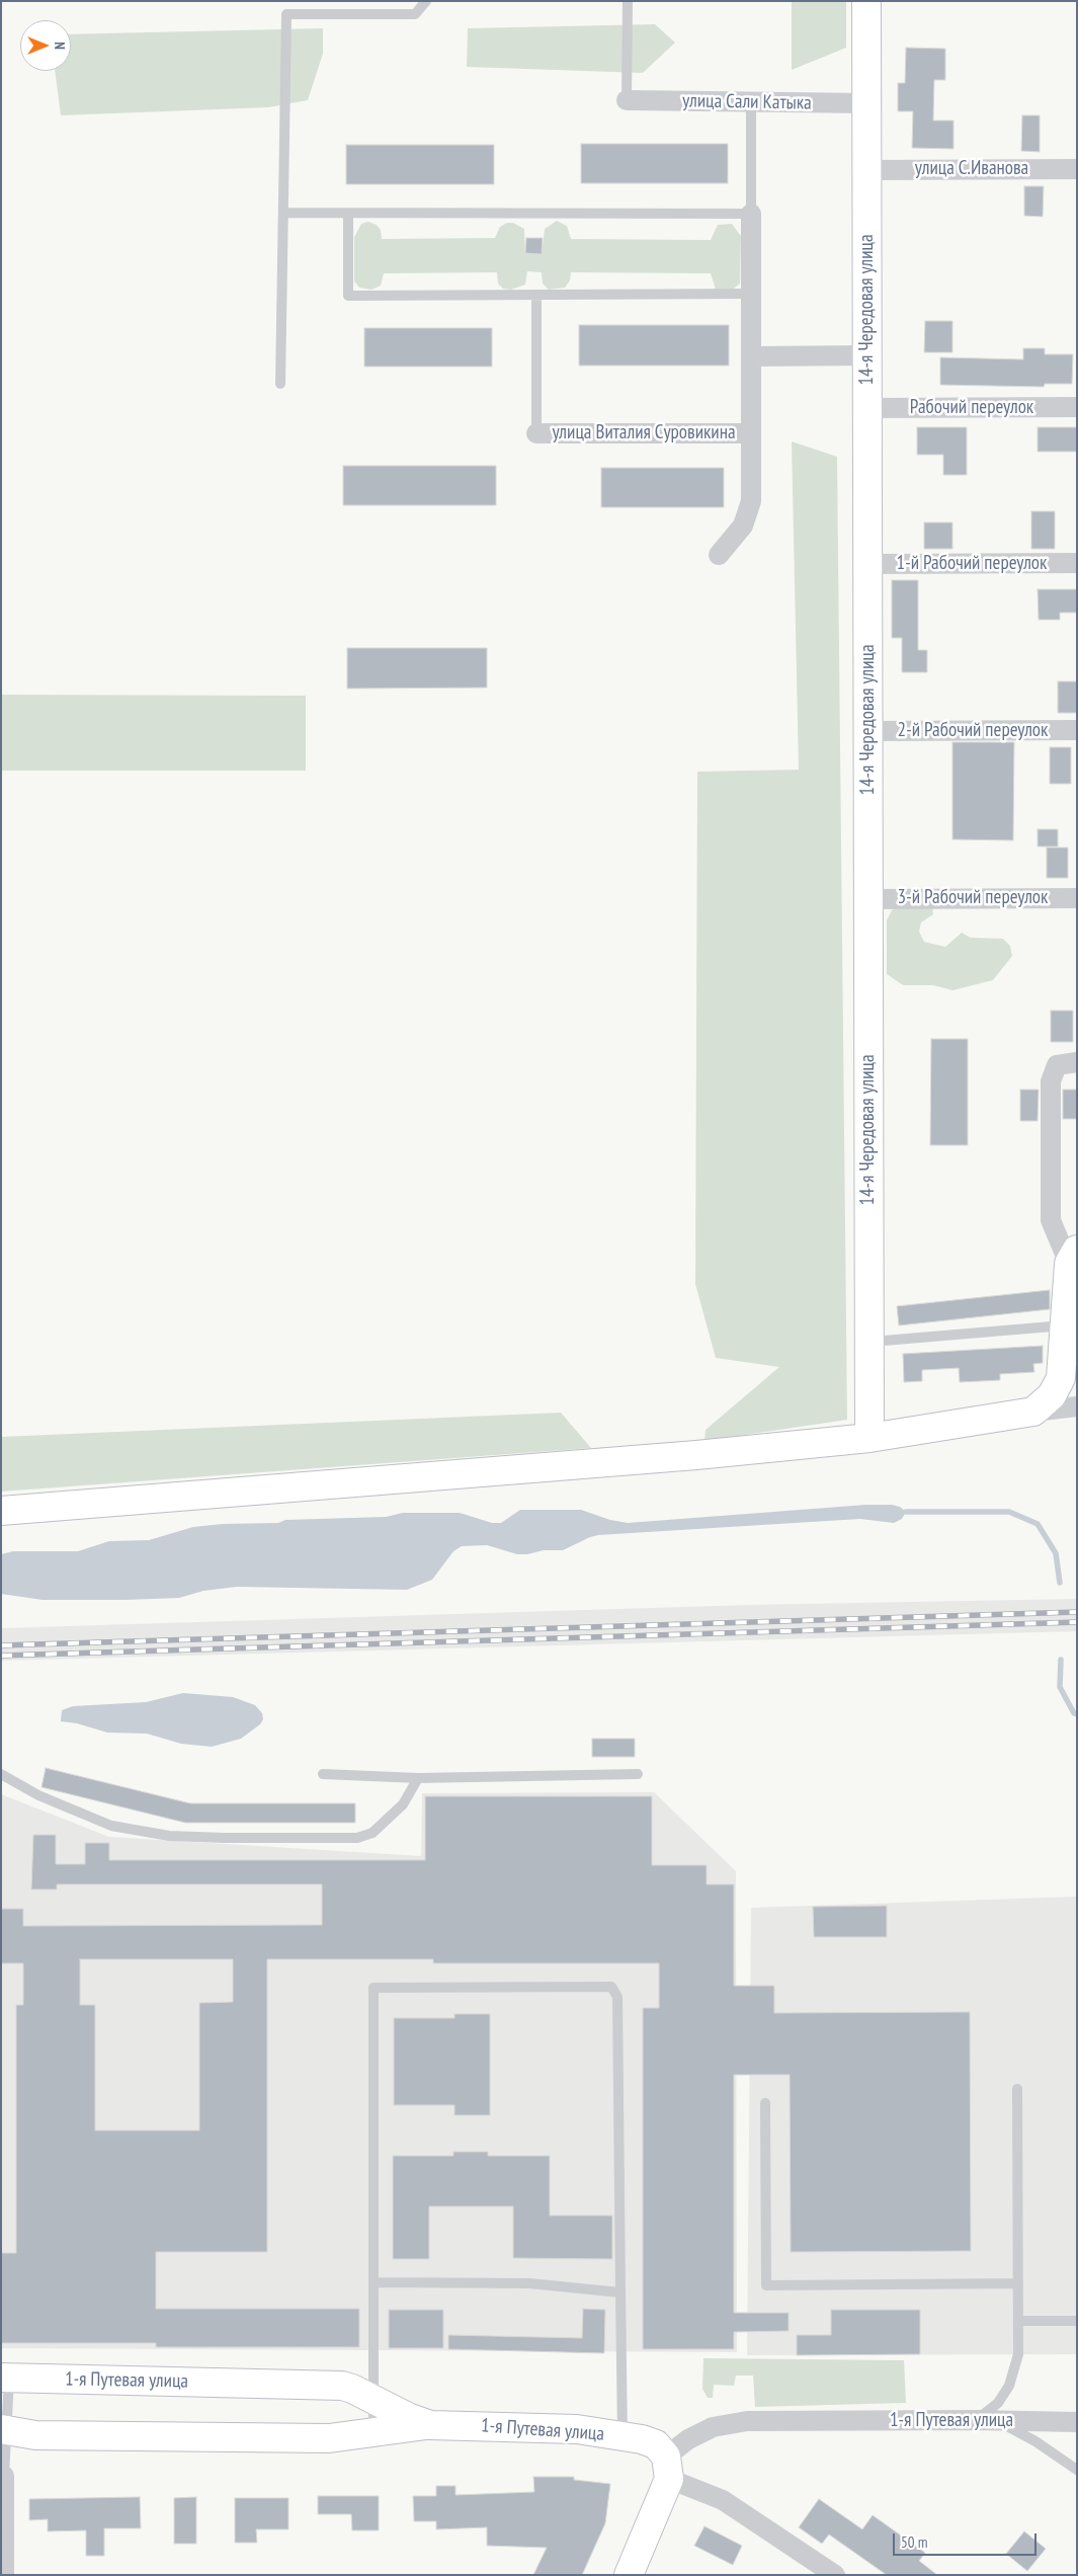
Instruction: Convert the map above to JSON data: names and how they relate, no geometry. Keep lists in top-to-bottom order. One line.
{"streets":{"main road":["14-я Чередовая улица","1-я Путевая улица"],"street":["улица Сали Катыка","улица С.Иванова","Рабочий переулок","улица Виталия Суровикина","1-й Рабочий переулок","2-й Рабочий переулок","3-й Рабочий переулок"]},"crossings":[["улица Сали Катыка","14-я Чередовая улица"],["улица С.Иванова","14-я Чередовая улица"],["14-я Чередовая улица","Рабочий переулок"],["14-я Чередовая улица","1-й Рабочий переулок"],["14-я Чередовая улица","2-й Рабочий переулок"],["14-я Чередовая улица","3-й Рабочий переулок"]],"scale_bar":"50 m","north":"right"}
